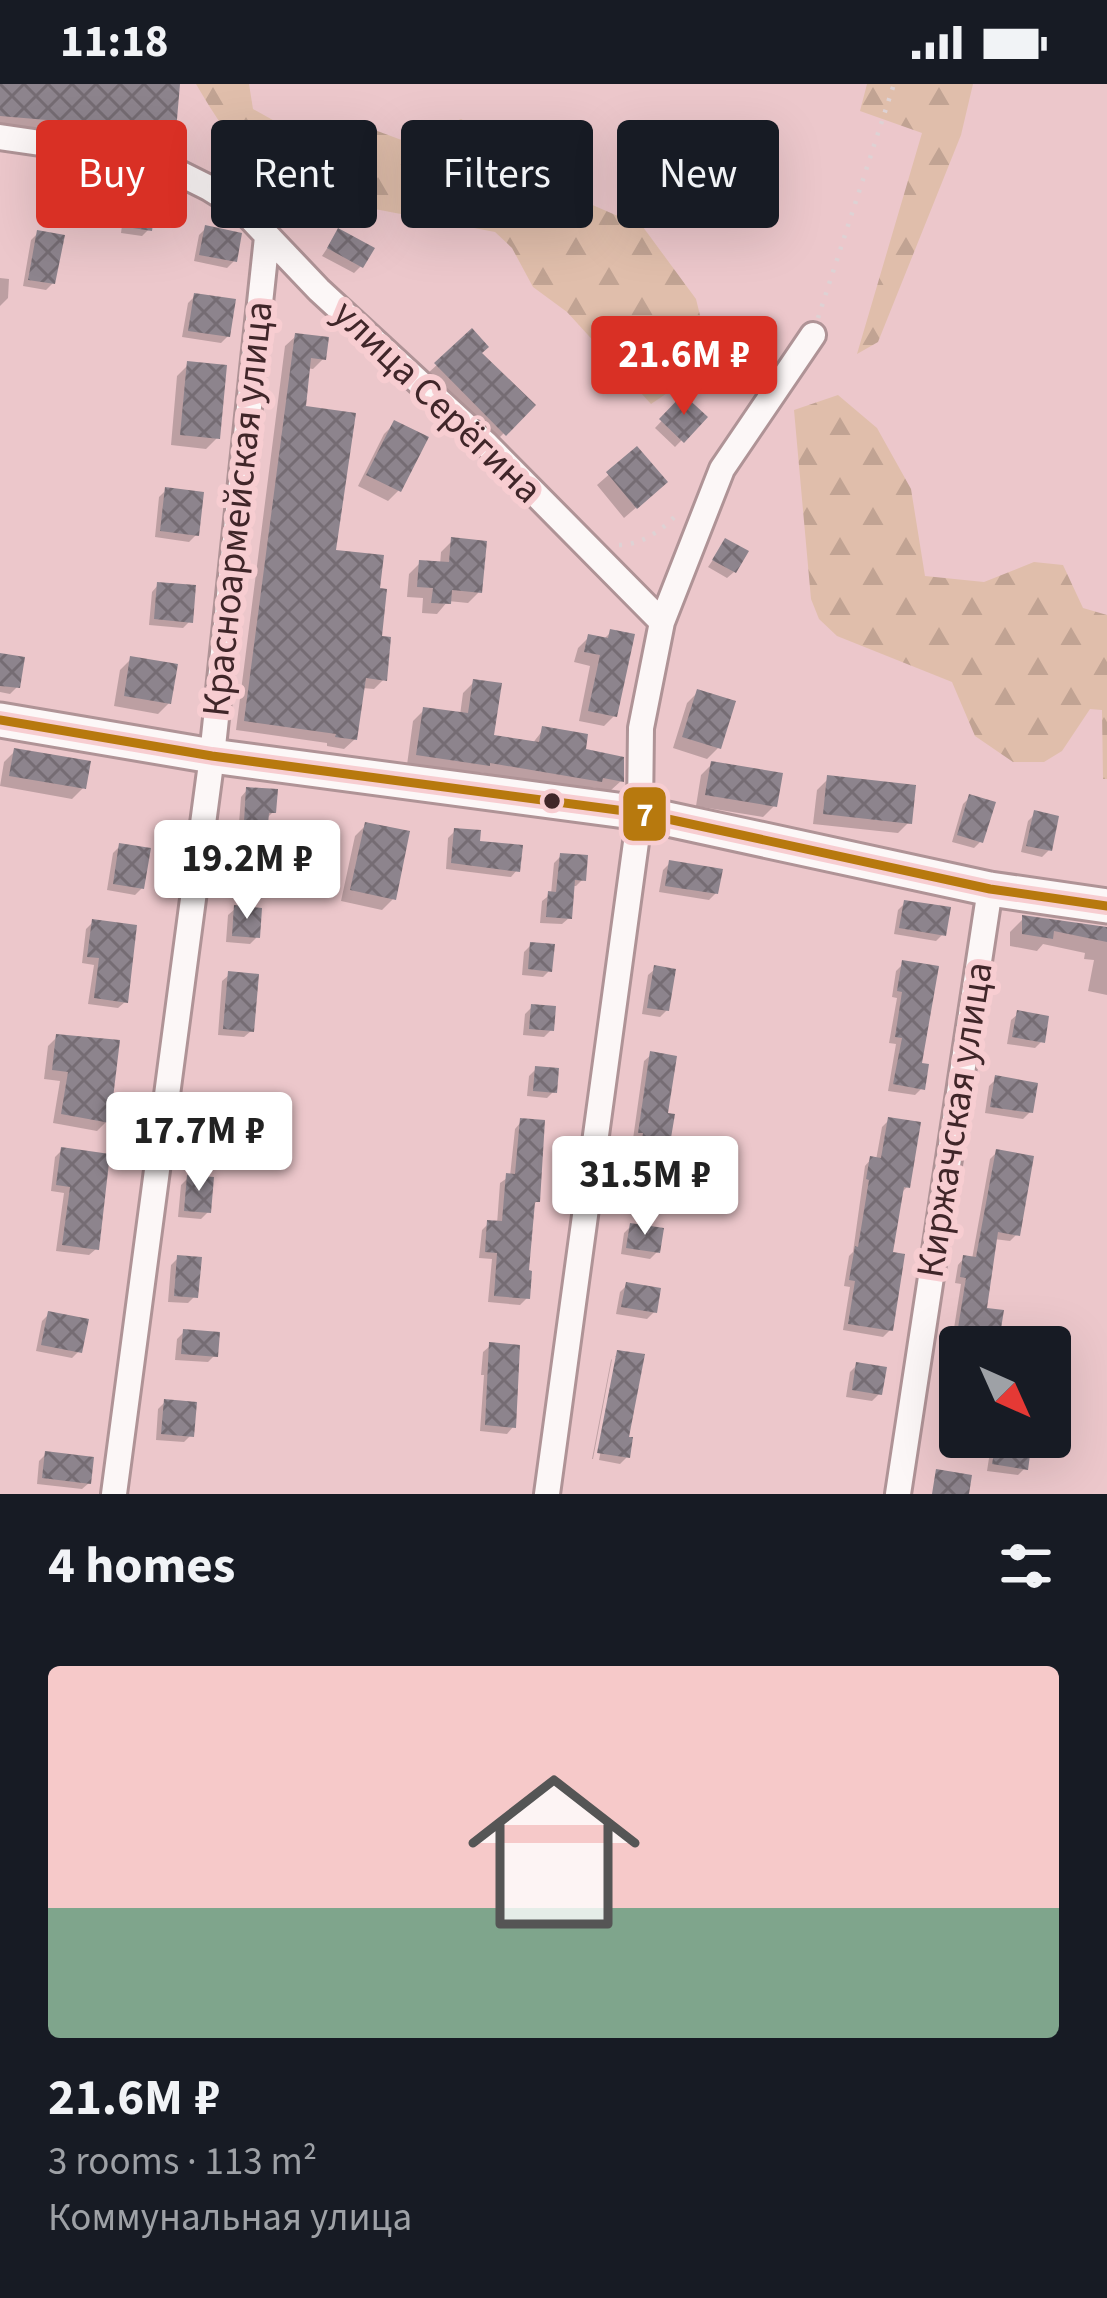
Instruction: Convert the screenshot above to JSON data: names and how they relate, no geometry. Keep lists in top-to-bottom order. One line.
{"streets":{"street":["улица Серёгина","Красноармейская улица","Киржачская улица"]},"crossings":[["улица Серёгина","Красноармейская улица"]],"lines":["transit line 7"],"north":"bottom right","page":{"status":"11:18","chip":["Buy","Rent","Filters","New"],"price":["21.6M ₽","19.2M ₽","17.7M ₽","31.5M ₽"],"heading":"4 homes","list":[{"name":"21.6M ₽","note":"3 rooms · 113 m² · Коммунальная улица"}]}}
